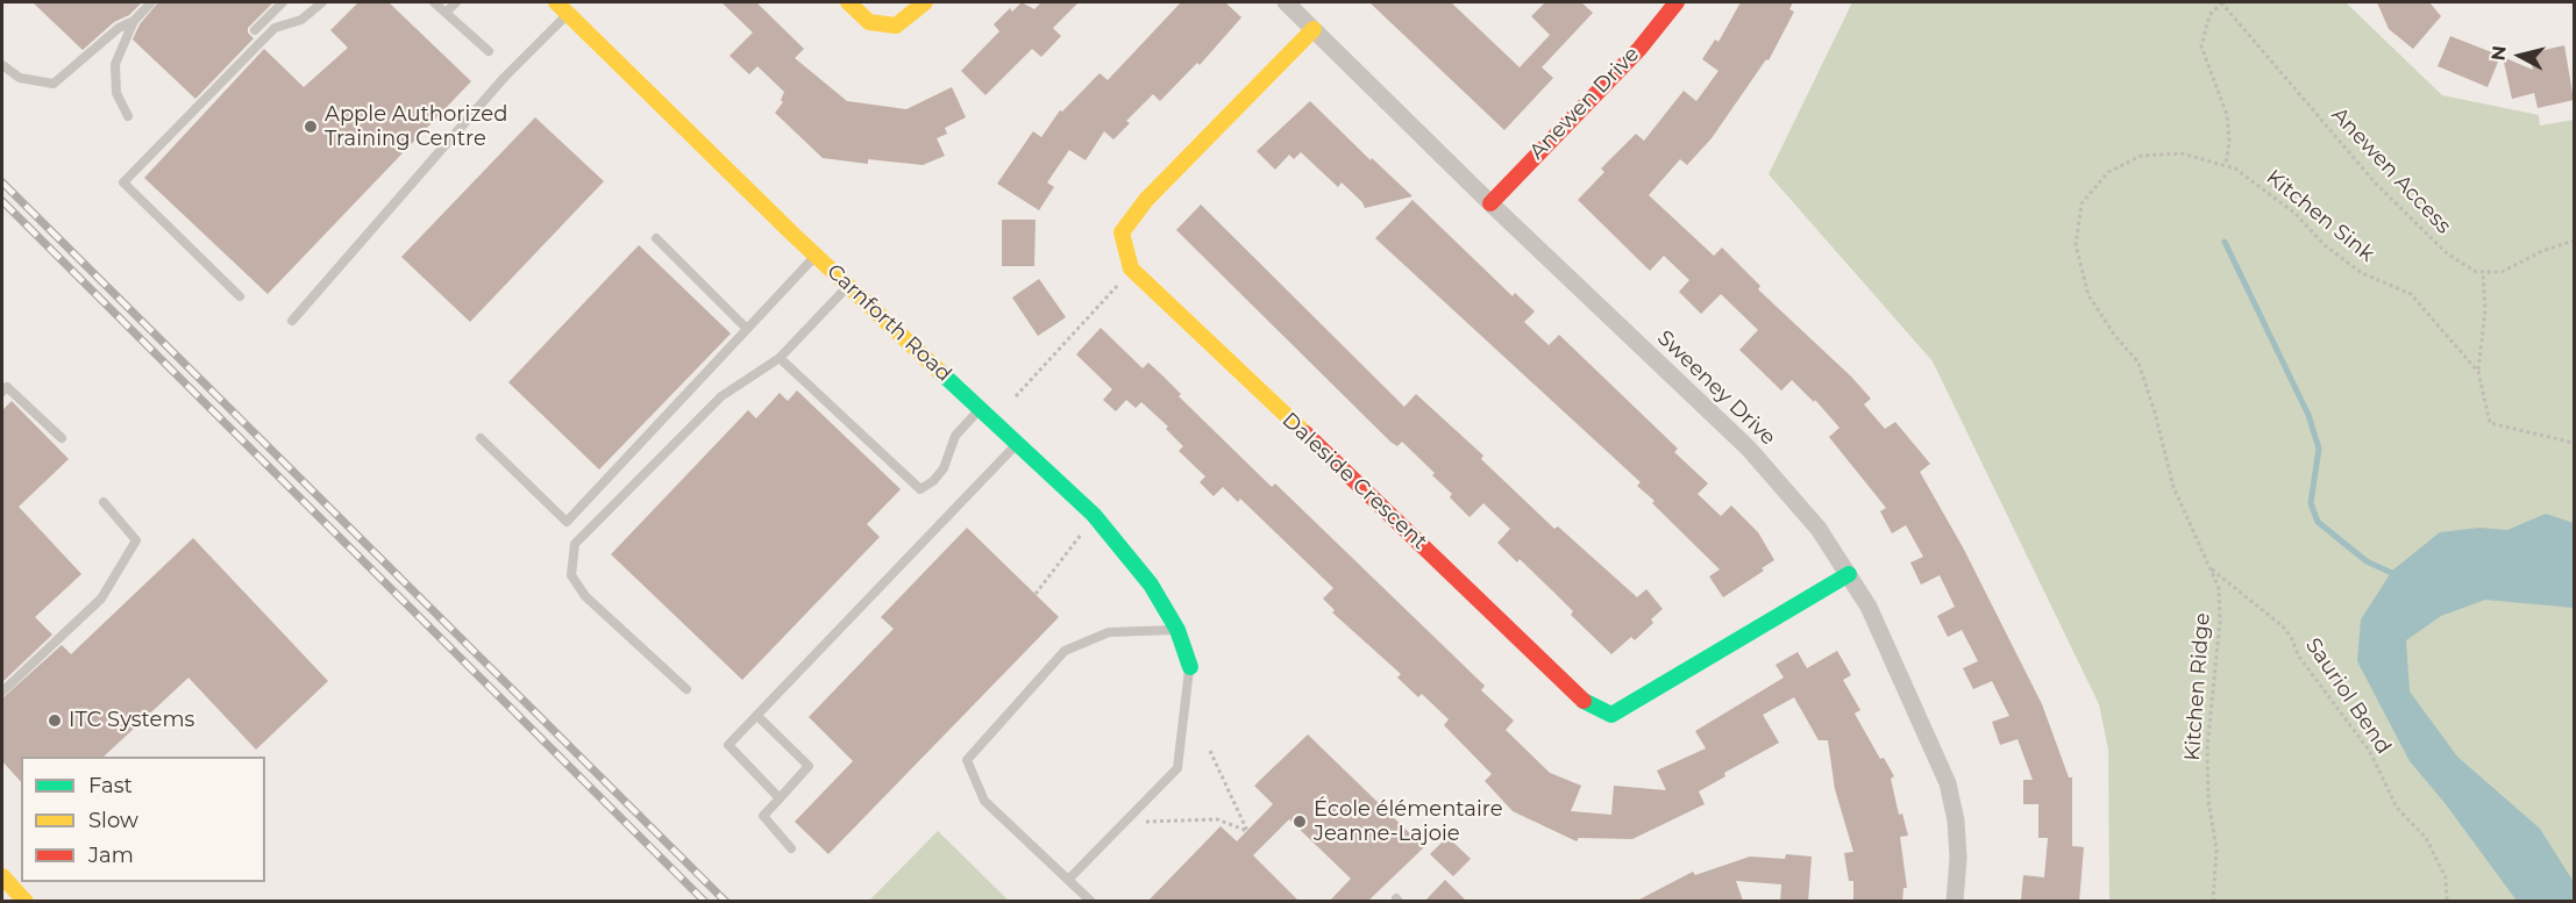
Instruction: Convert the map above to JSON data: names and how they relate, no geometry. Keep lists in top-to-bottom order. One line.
{"streets":{"street":["Anewen Drive","Carnforth Road","Sweeney Drive","Daleside Crescent"],"path":["Anewen Access","Kitchen Sink","Kitchen Ridge","Sauriol Bend"]},"crossings":[["Anewen Drive","Sweeney Drive"],["Kitchen Sink","Kitchen Ridge"],["Sweeney Drive","Daleside Crescent"],["Kitchen Ridge","Sauriol Bend"]],"places":["Apple Authorized Training Centre","ITC Systems","École élémentaire Jeanne-Lajoie"],"legend":["Fast","Slow","Jam"],"north":"left"}
